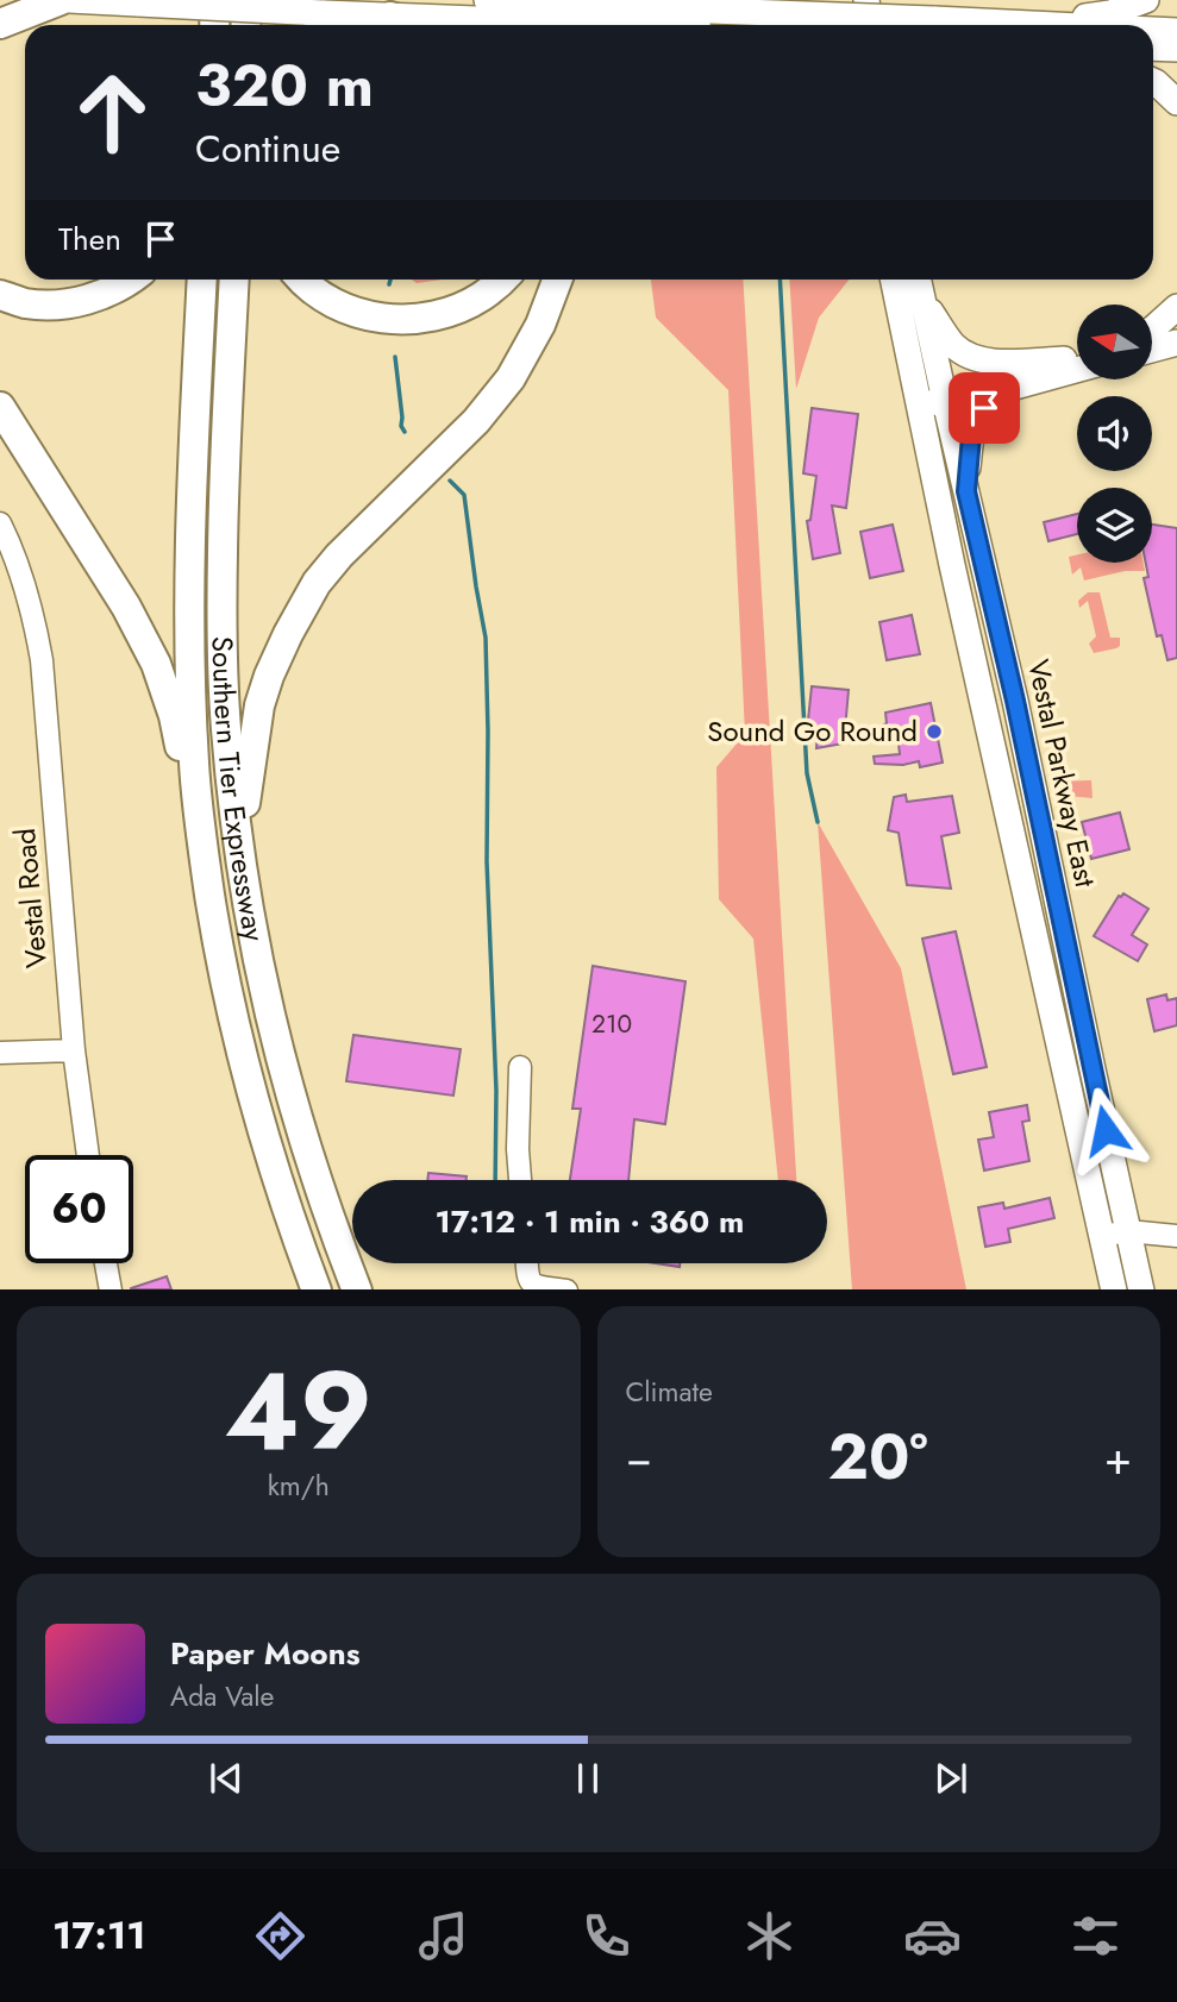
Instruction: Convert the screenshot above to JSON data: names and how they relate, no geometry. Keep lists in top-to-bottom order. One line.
{"streets":{"highway":["Southern Tier Expressway"],"main road":["Vestal Parkway East"],"street":["Vestal Road"]},"places":["Sound Go Round"],"house_numbers":["210"],"north":"left","page":{"turn":["320 m","Continue"],"then":"Then","limit":"60","trip":"17:12 · 1 min · 360 m","tile":[["49","km/h"],"Climate"],"heat":["−","20°","+"],"song":["Paper Moons","Ada Vale"],"tabs":"17:11"}}
